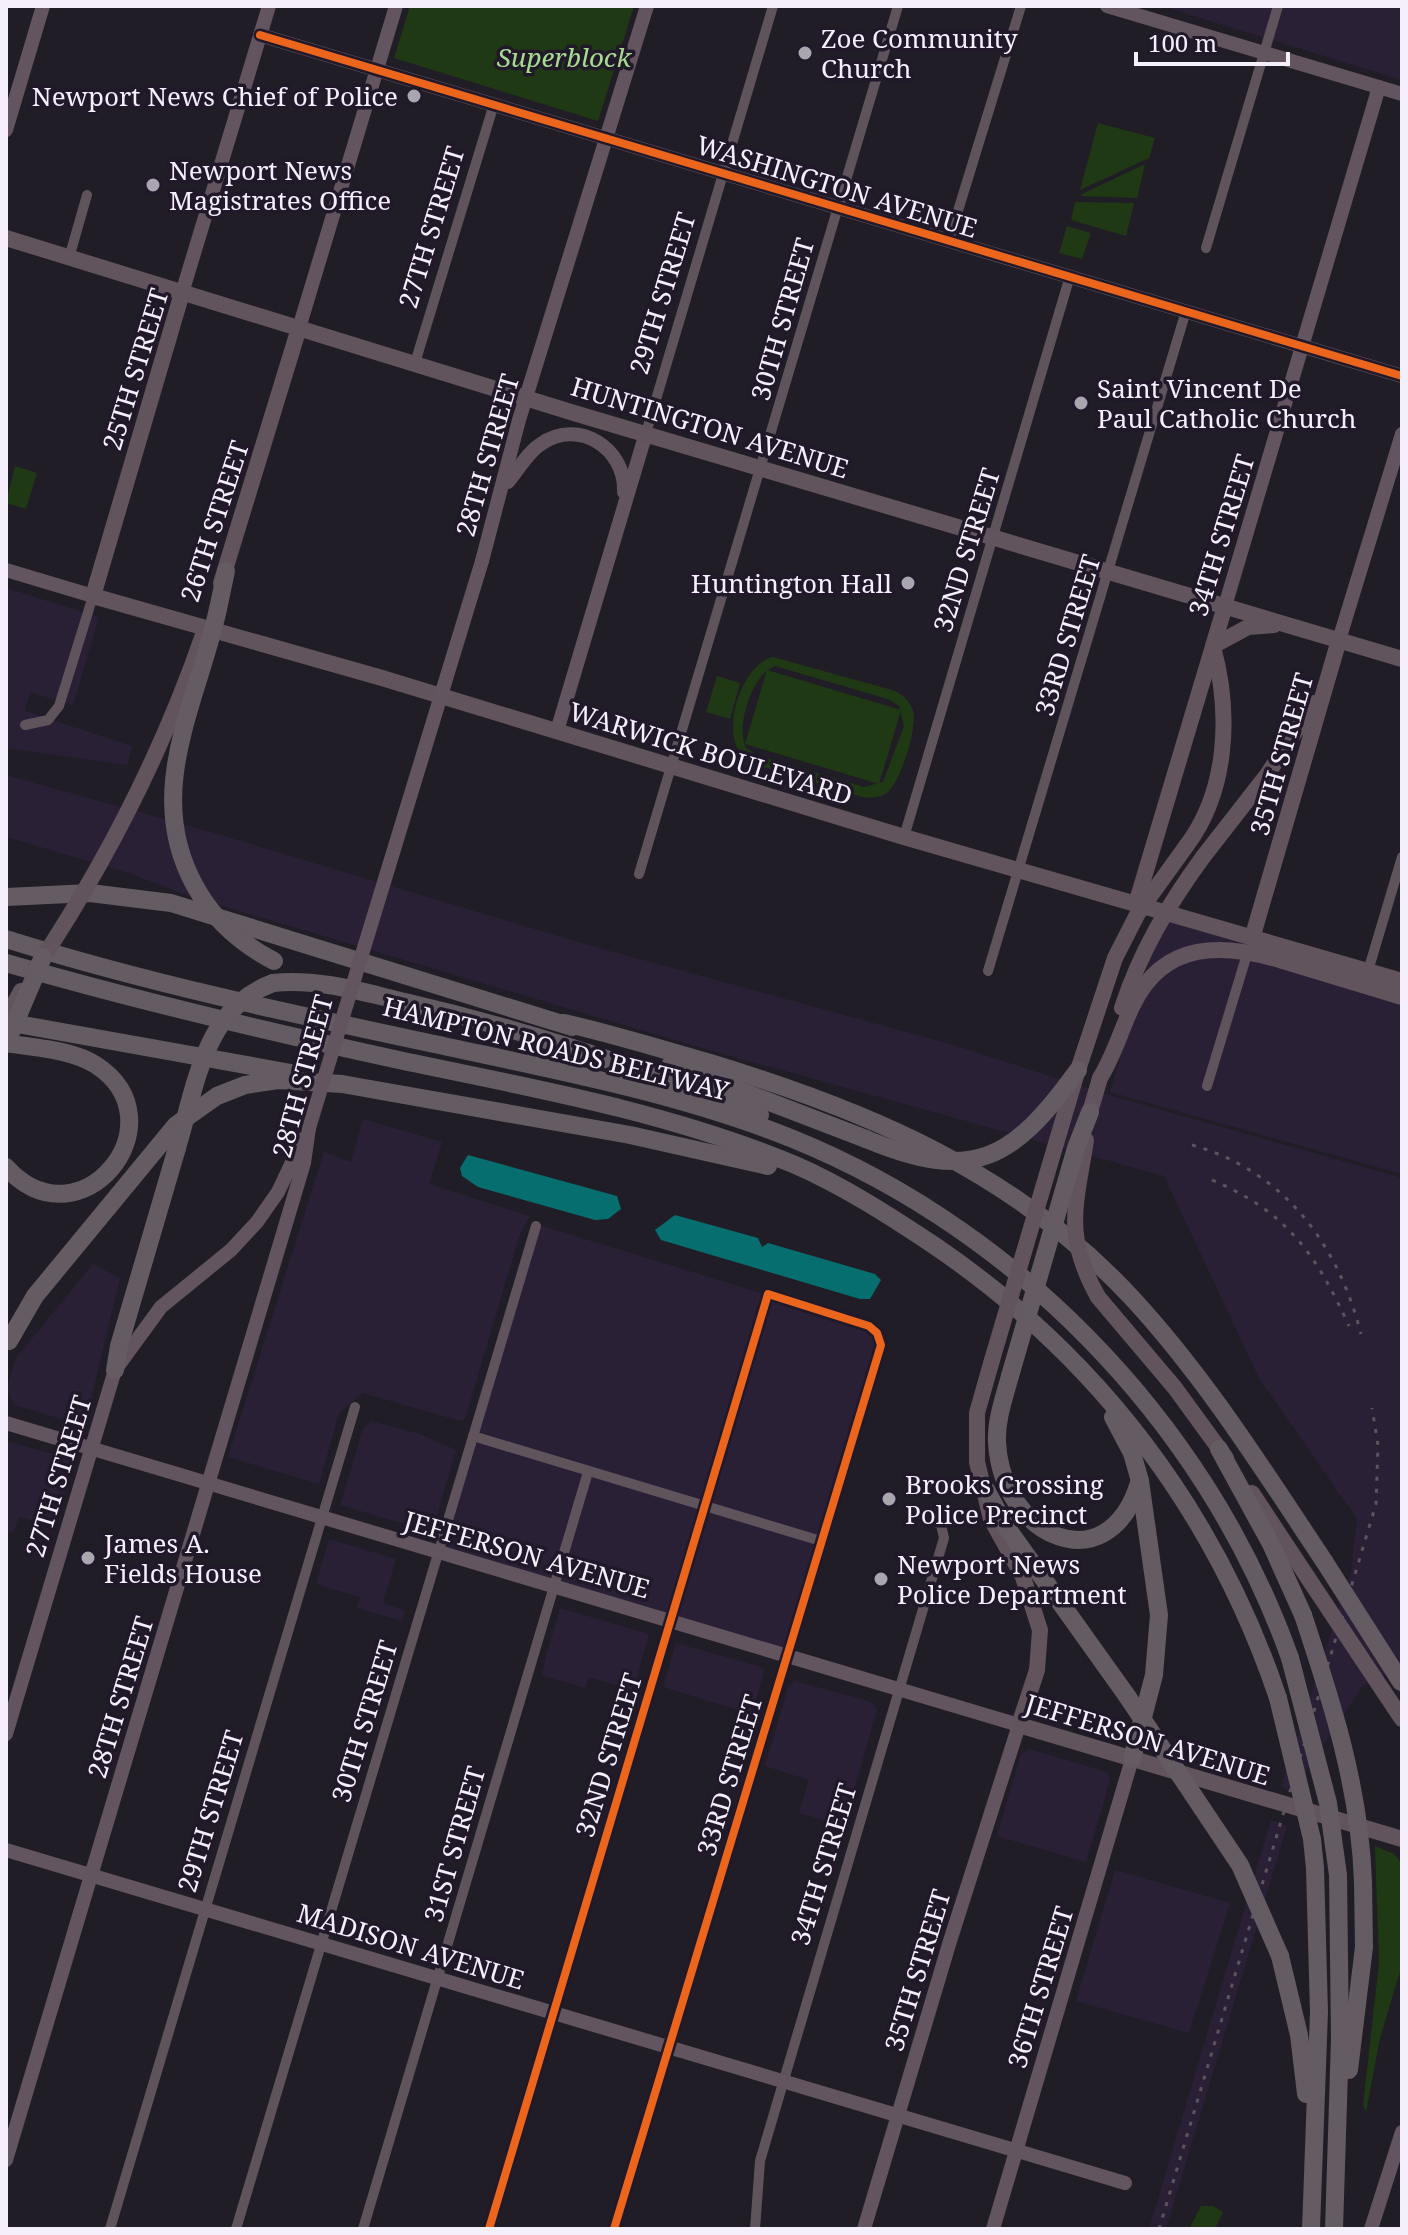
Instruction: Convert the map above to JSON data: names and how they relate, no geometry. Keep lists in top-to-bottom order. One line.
{"streets":{"highway":["HAMPTON ROADS BELTWAY"],"main road":["25TH STREET","HUNTINGTON AVENUE","26TH STREET","34TH STREET","WARWICK BOULEVARD","35TH STREET","JEFFERSON AVENUE"],"street":["WASHINGTON AVENUE","27TH STREET","29TH STREET","30TH STREET","28TH STREET","32ND STREET","33RD STREET","31ST STREET","MADISON AVENUE","36TH STREET"]},"crossings":[["WASHINGTON AVENUE","27TH STREET"],["WASHINGTON AVENUE","29TH STREET"],["WASHINGTON AVENUE","30TH STREET"],["WASHINGTON AVENUE","25TH STREET"],["WASHINGTON AVENUE","28TH STREET"],["WASHINGTON AVENUE","26TH STREET"],["WASHINGTON AVENUE","34TH STREET"],["WASHINGTON AVENUE","32ND STREET"],["WASHINGTON AVENUE","33RD STREET"],["27TH STREET","HUNTINGTON AVENUE"],["27TH STREET","28TH STREET"],["27TH STREET","JEFFERSON AVENUE"],["29TH STREET","HUNTINGTON AVENUE"],["29TH STREET","WARWICK BOULEVARD"],["29TH STREET","JEFFERSON AVENUE"],["29TH STREET","MADISON AVENUE"],["30TH STREET","HUNTINGTON AVENUE"],["30TH STREET","WARWICK BOULEVARD"],["30TH STREET","JEFFERSON AVENUE"],["30TH STREET","MADISON AVENUE"],["25TH STREET","HUNTINGTON AVENUE"],["25TH STREET","WARWICK BOULEVARD"],["HUNTINGTON AVENUE","28TH STREET"],["HUNTINGTON AVENUE","26TH STREET"],["HUNTINGTON AVENUE","34TH STREET"],["HUNTINGTON AVENUE","32ND STREET"],["HUNTINGTON AVENUE","33RD STREET"],["HUNTINGTON AVENUE","35TH STREET"],["28TH STREET","JEFFERSON AVENUE"],["28TH STREET","MADISON AVENUE"],["34TH STREET","WARWICK BOULEVARD"],["34TH STREET","JEFFERSON AVENUE"],["34TH STREET","MADISON AVENUE"],["32ND STREET","33RD STREET"],["32ND STREET","WARWICK BOULEVARD"],["32ND STREET","JEFFERSON AVENUE"],["32ND STREET","MADISON AVENUE"],["33RD STREET","WARWICK BOULEVARD"],["33RD STREET","JEFFERSON AVENUE"],["33RD STREET","MADISON AVENUE"],["WARWICK BOULEVARD","35TH STREET"],["35TH STREET","JEFFERSON AVENUE"],["35TH STREET","MADISON AVENUE"],["JEFFERSON AVENUE","31ST STREET"],["JEFFERSON AVENUE","36TH STREET"],["31ST STREET","MADISON AVENUE"],["MADISON AVENUE","36TH STREET"]],"parks":["Superblock"],"places":["Zoe Community Church","Newport News Chief of Police","Newport News Magistrates Office","Saint Vincent De Paul Catholic Church","Huntington Hall","Brooks Crossing Police Precinct","James A. Fields House","Newport News Police Department"],"scale_bar":"100 m"}
